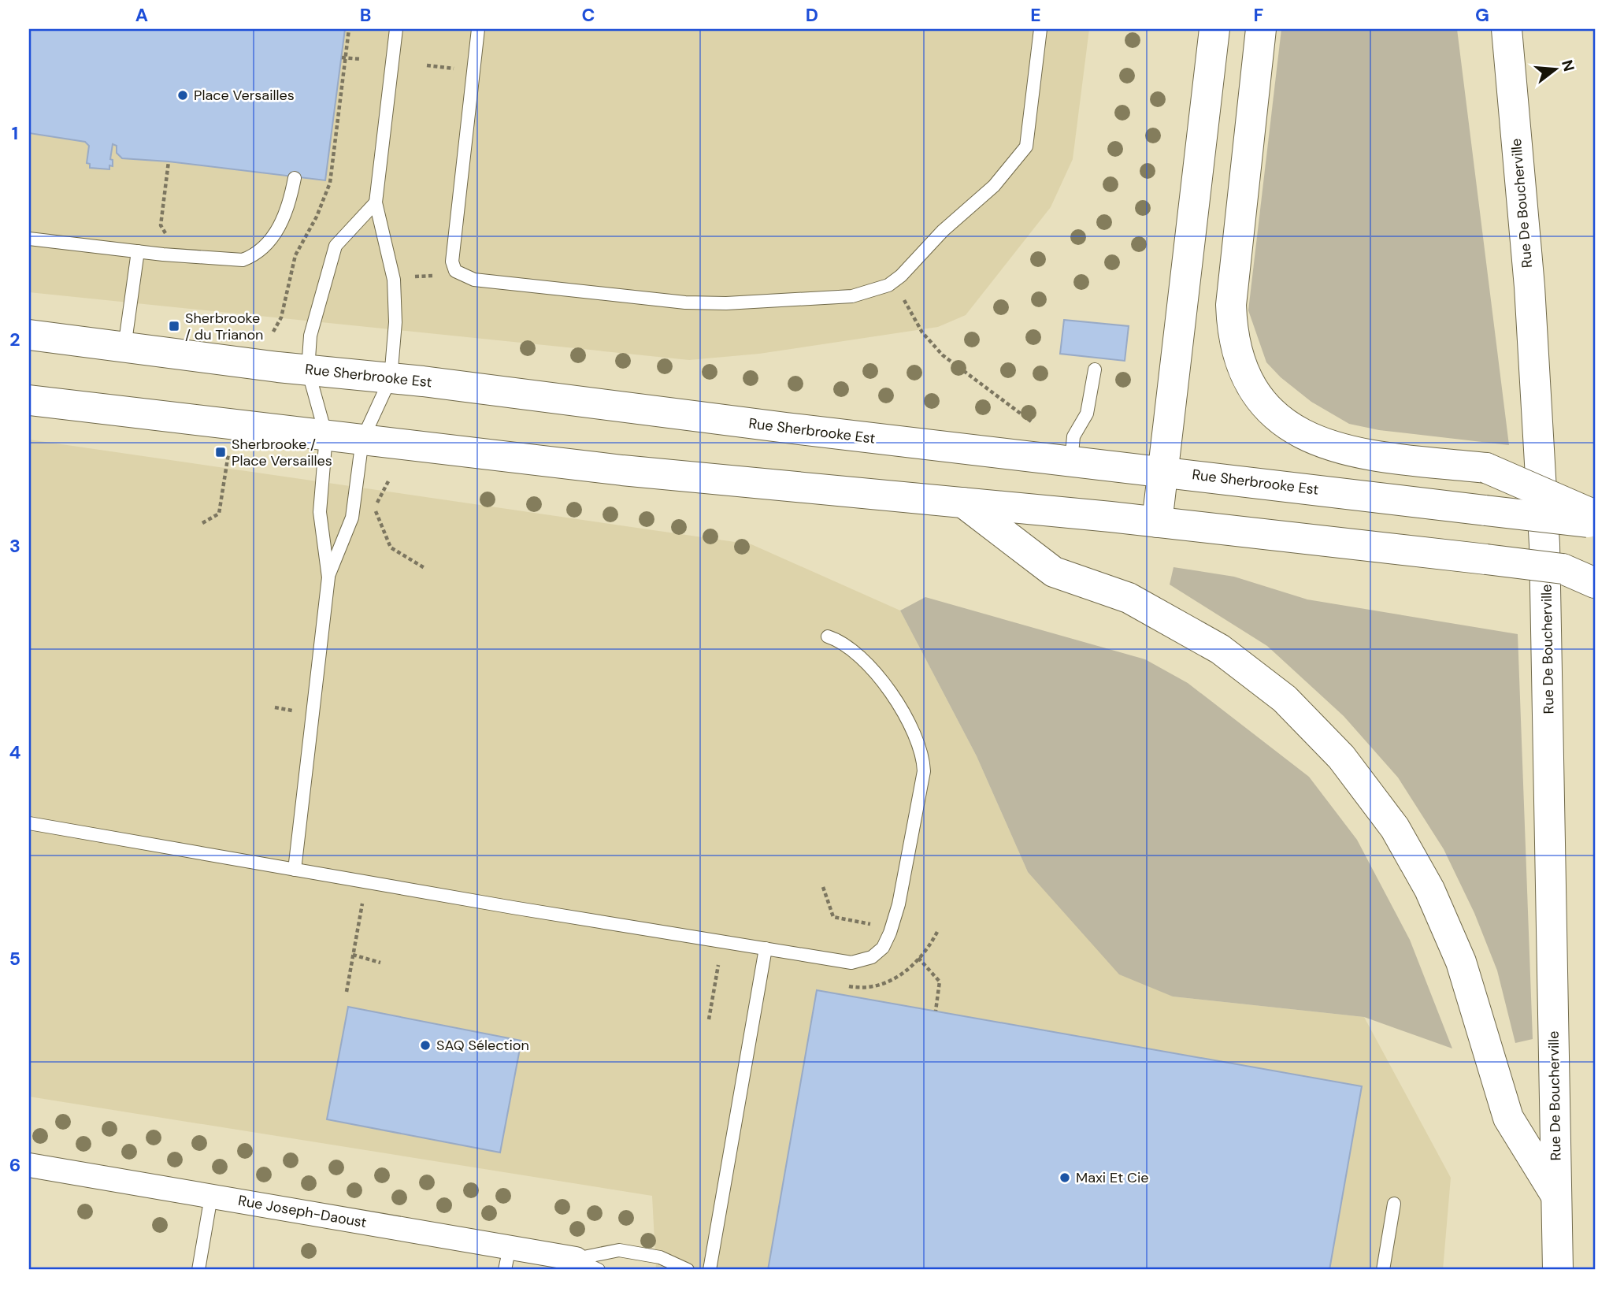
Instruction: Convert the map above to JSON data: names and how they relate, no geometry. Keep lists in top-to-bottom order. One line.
{"streets":{"main road":["Rue De Boucherville","Rue Sherbrooke Est"],"street":["Rue Joseph-Daoust"]},"places":{"other":["Place Versailles","SAQ Sélection","Maxi Et Cie"],"transit":["Sherbrooke / du Trianon","Sherbrooke / Place Versailles"]},"north":"right","grid":{"columns":["A","B","C","D","E","F","G"],"rows":["1","2","3","4","5","6"]}}
